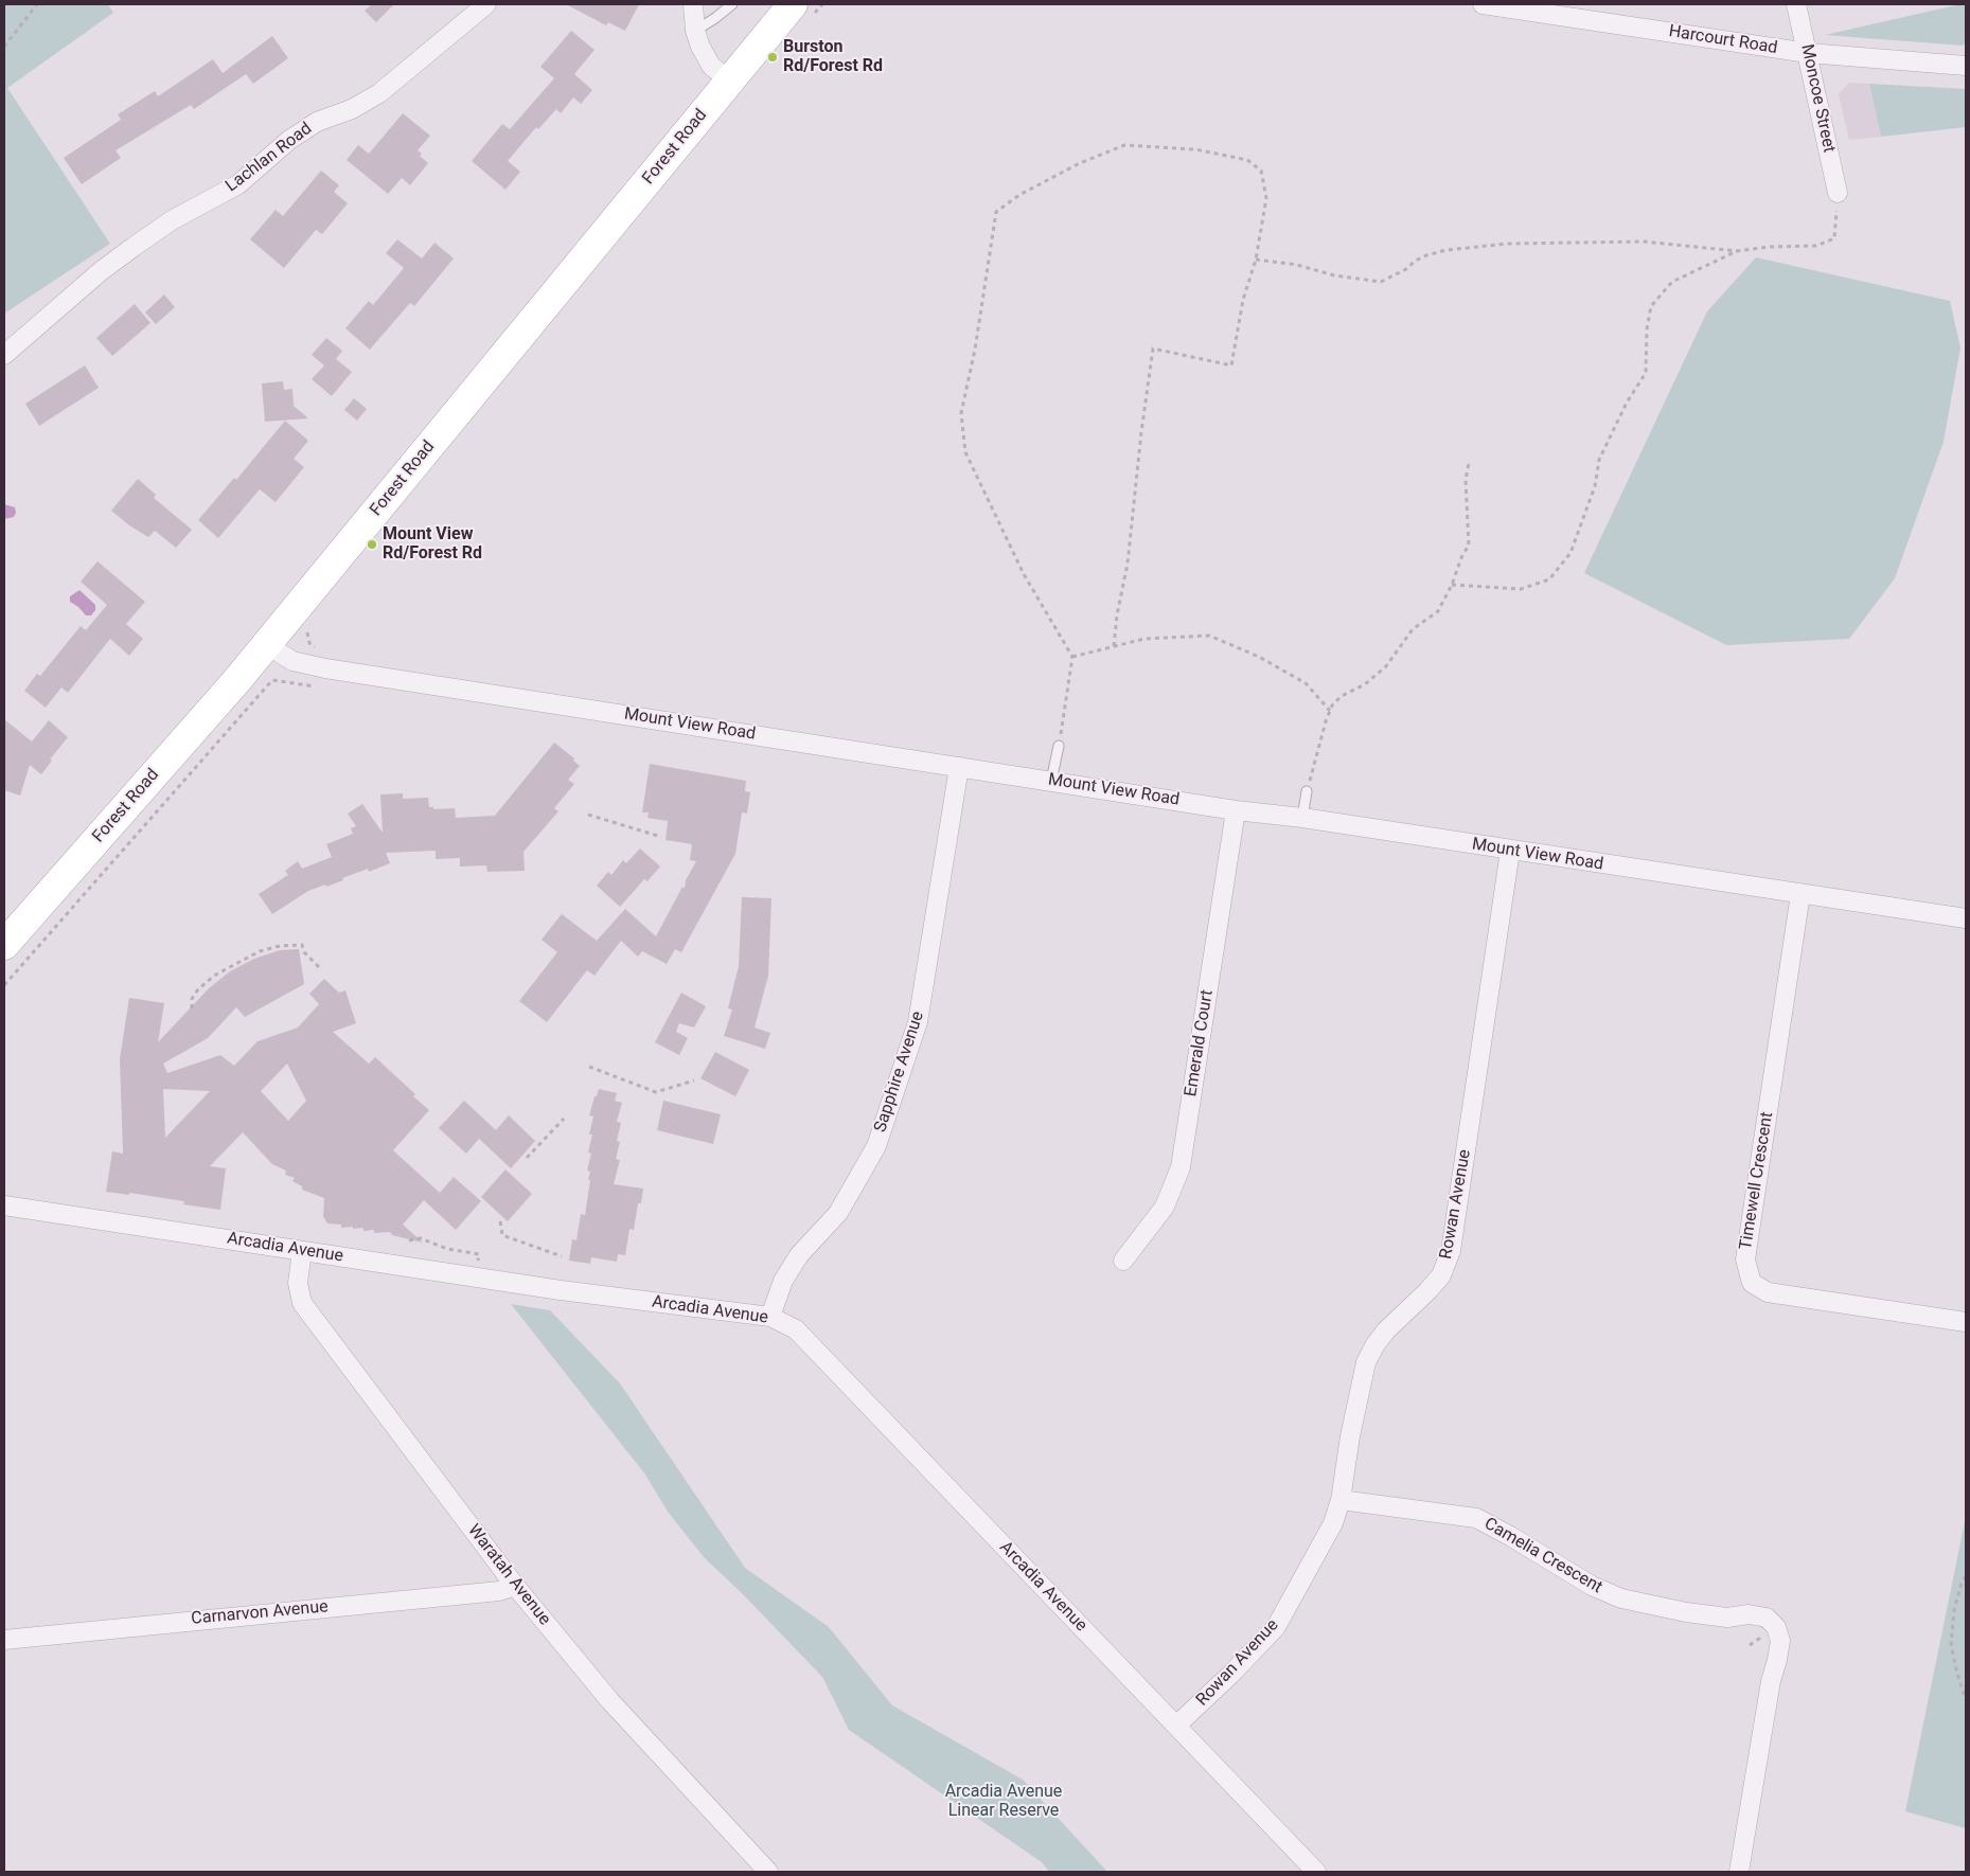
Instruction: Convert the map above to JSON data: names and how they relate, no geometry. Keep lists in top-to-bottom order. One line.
{"streets":{"main road":["Forest Road"],"street":["Harcourt Road","Moncoe Street","Lachlan Road","Mount View Road","Emerald Court","Sapphire Avenue","Timewell Crescent","Rowan Avenue","Arcadia Avenue","Camelia Crescent","Waratah Avenue","Carnarvon Avenue"]},"crossings":[["Harcourt Road","Moncoe Street"],["Forest Road","Mount View Road"],["Mount View Road","Emerald Court"],["Mount View Road","Sapphire Avenue"],["Mount View Road","Timewell Crescent"],["Mount View Road","Rowan Avenue"],["Sapphire Avenue","Arcadia Avenue"],["Rowan Avenue","Arcadia Avenue"],["Rowan Avenue","Camelia Crescent"],["Arcadia Avenue","Waratah Avenue"],["Waratah Avenue","Carnarvon Avenue"]],"parks":["Arcadia Avenue Linear Reserve"],"places":["Burston Rd/Forest Rd","Mount View Rd/Forest Rd"]}
